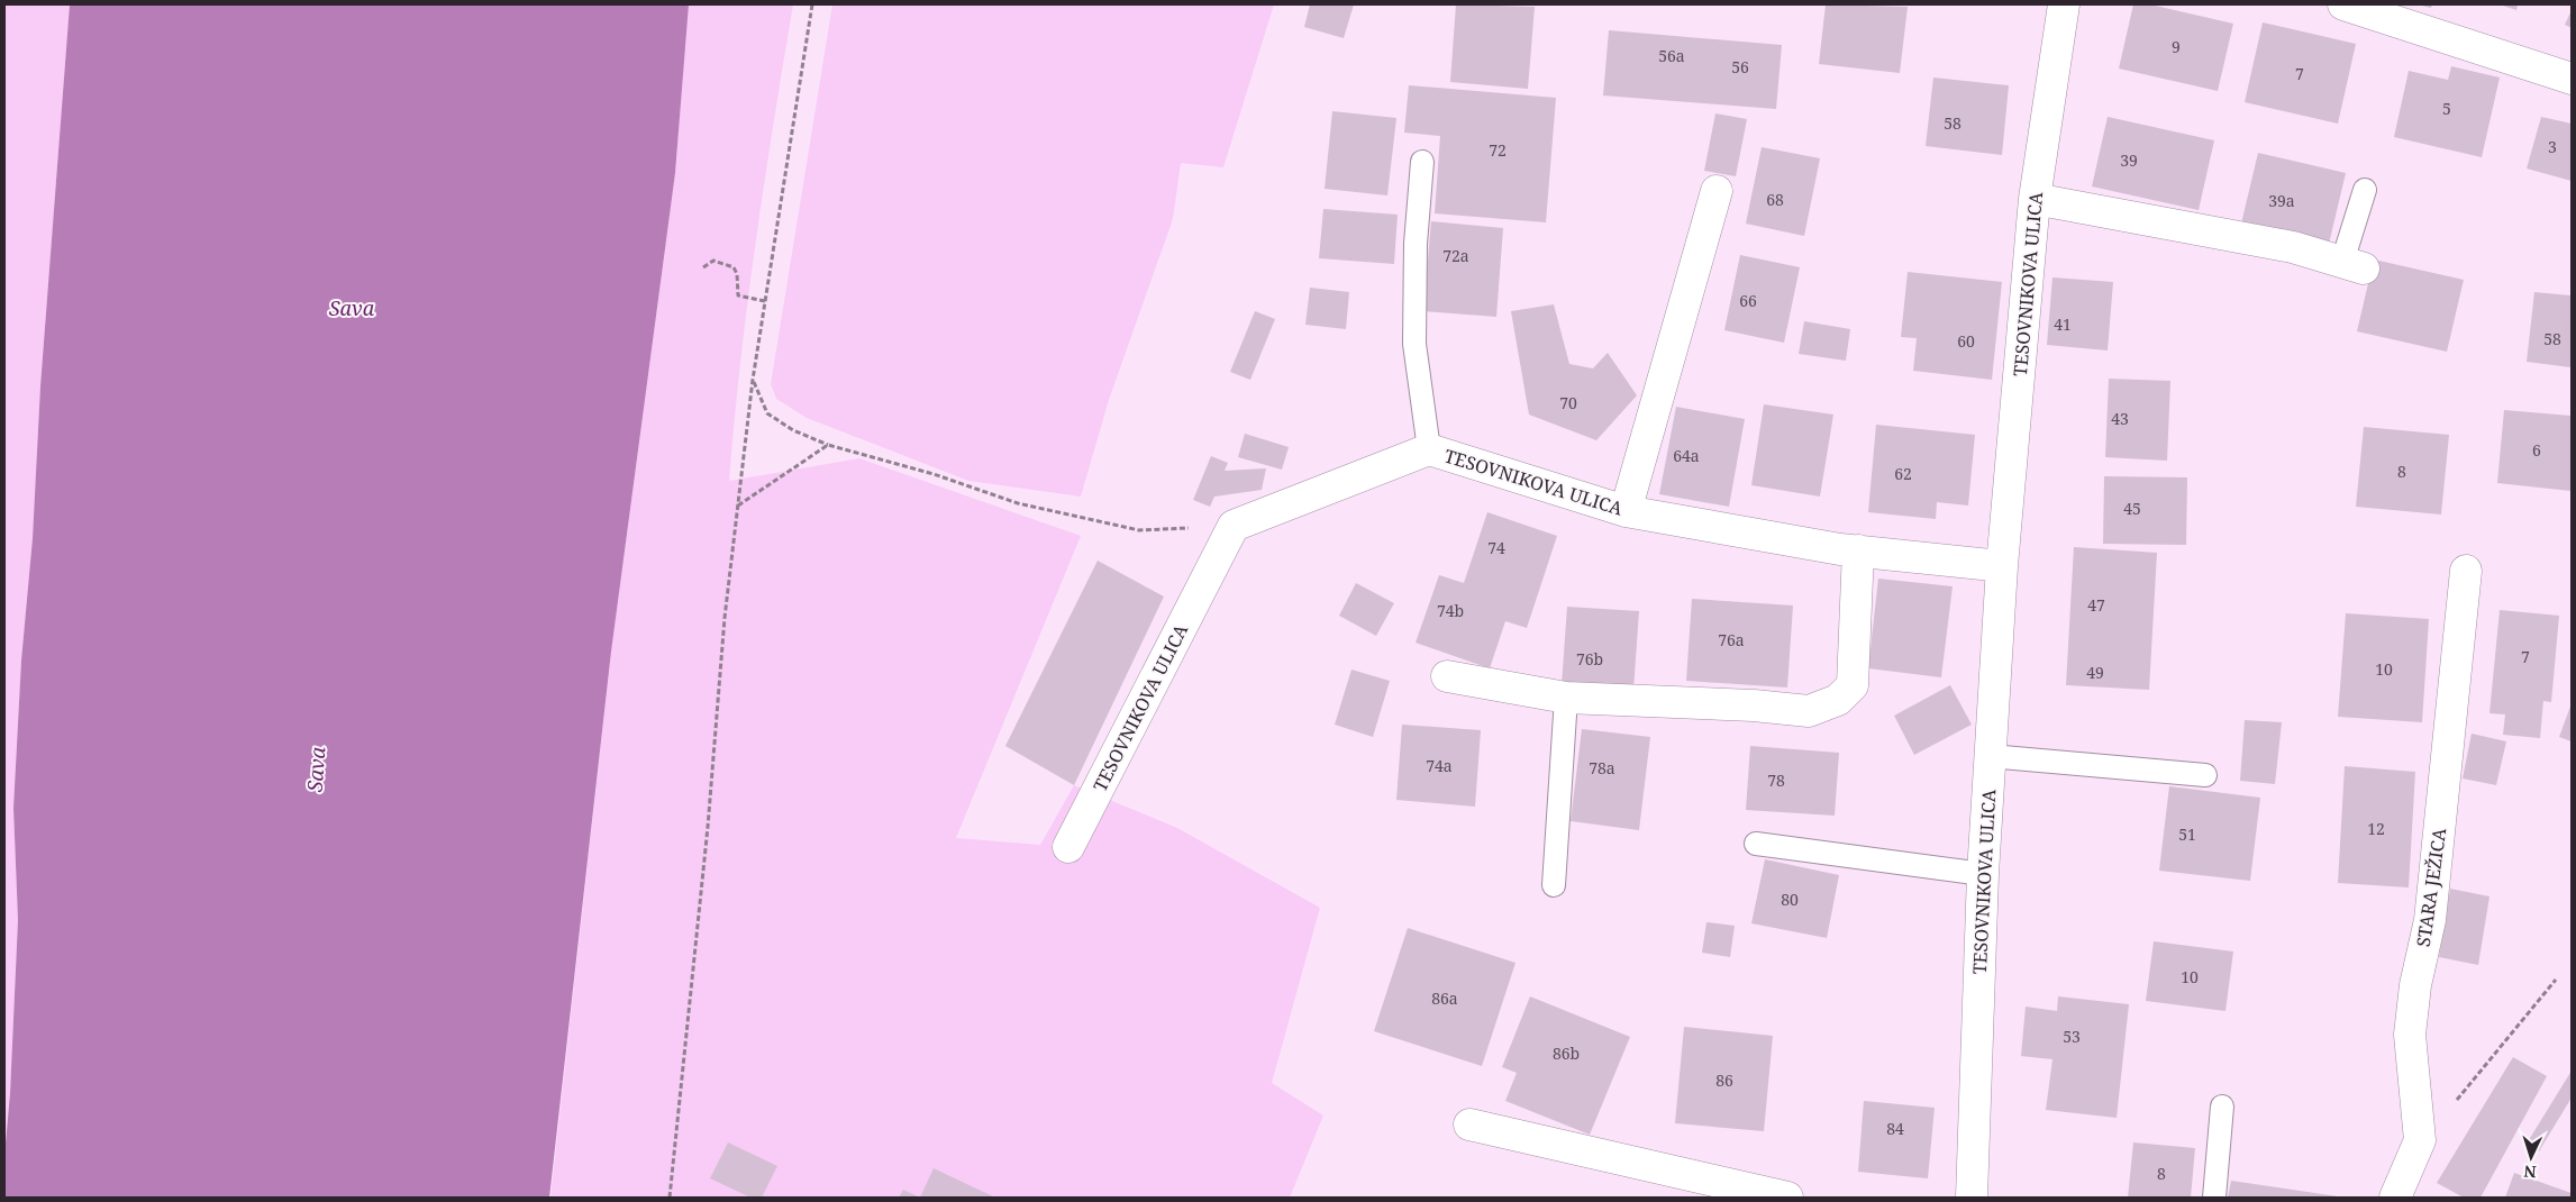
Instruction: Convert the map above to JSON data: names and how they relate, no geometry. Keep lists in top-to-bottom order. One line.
{"streets":{"street":["TESOVNIKOVA ULICA","STARA JEŽICA"]},"water":["Sava"],"house_numbers":["9","56a","56","7","5","58","3","72","39","68","39a","72a","66","41","58","60","70","43","6","64a","8","62","45","74","47","74b","76a","7","76b","10","49","74a","78a","78","12","51","80","10","86a","53","86b","86","84","8"],"north":"bottom"}
